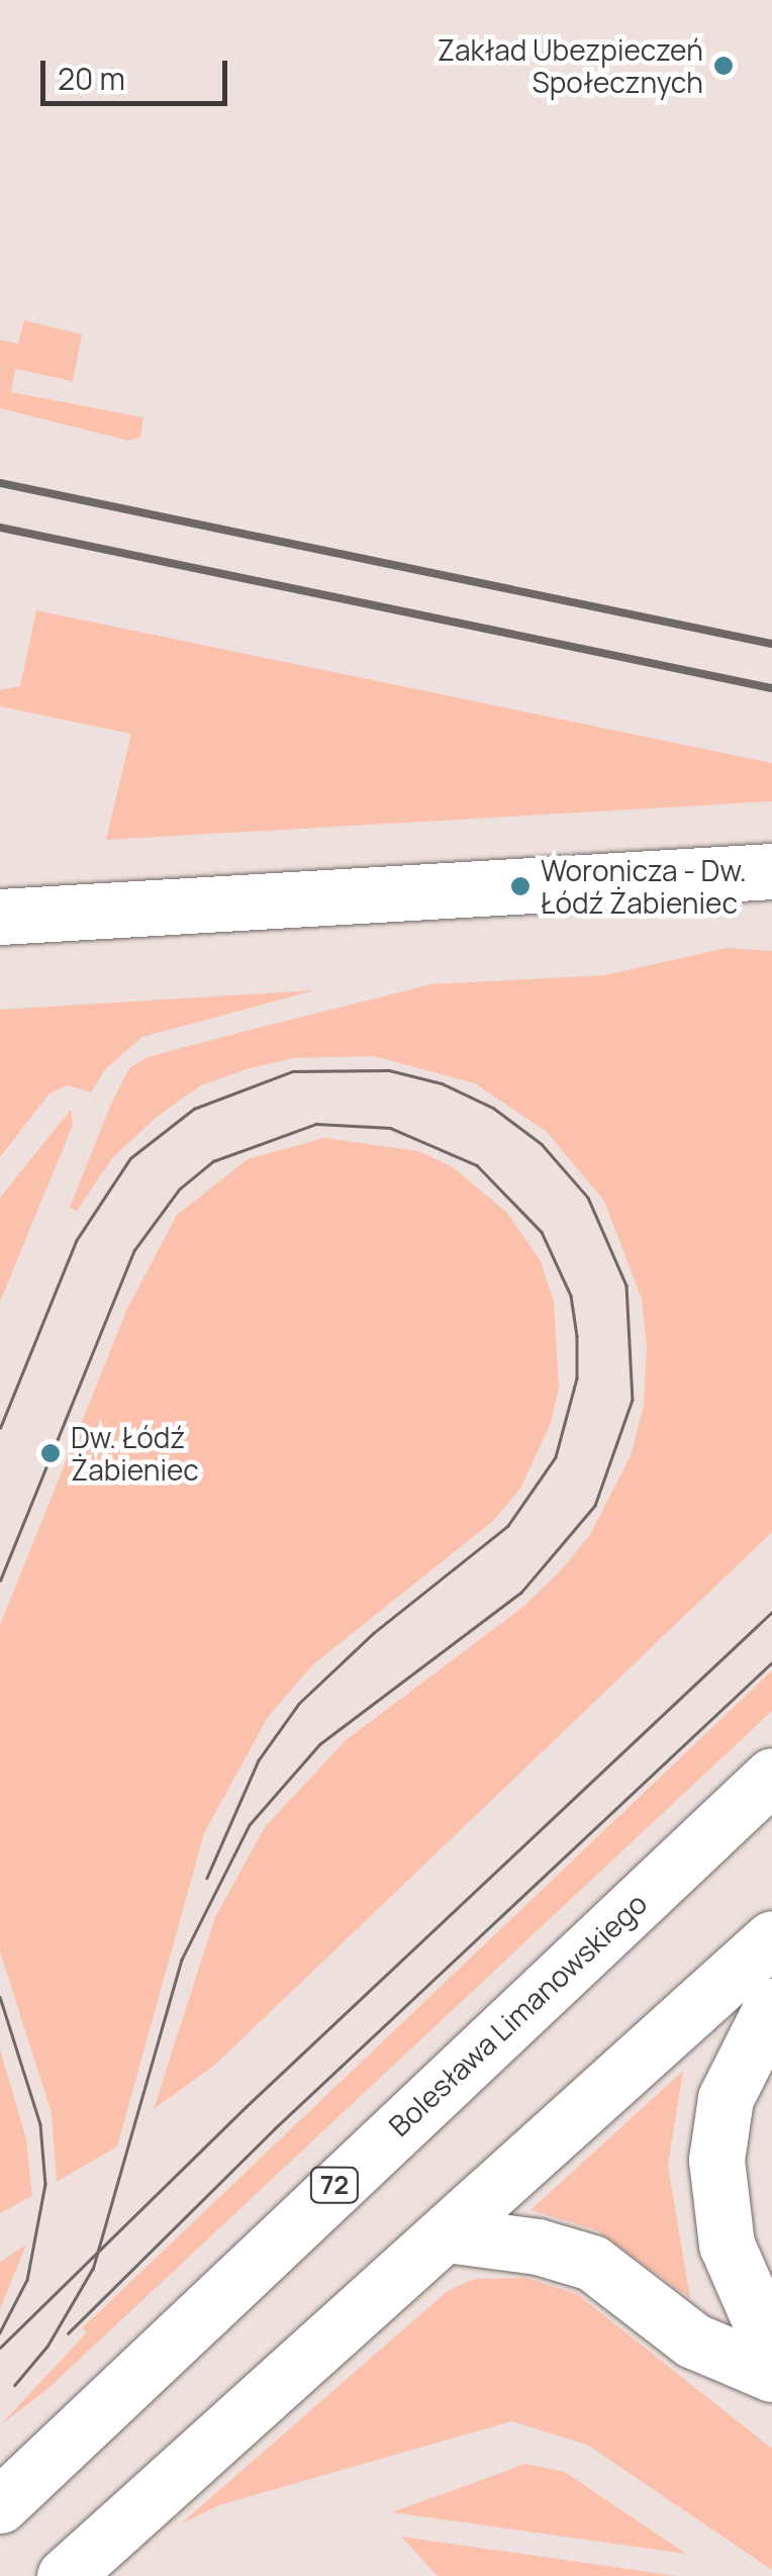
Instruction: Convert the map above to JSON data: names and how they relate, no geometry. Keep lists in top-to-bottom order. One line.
{"streets":{"main road":["Bolesława Limanowskiego","72"]},"places":["Zakład Ubezpieczeń Społecznych","Woronicza - Dw. Łódź Żabieniec","Dw. Łódź Żabieniec"],"scale_bar":"20 m"}
